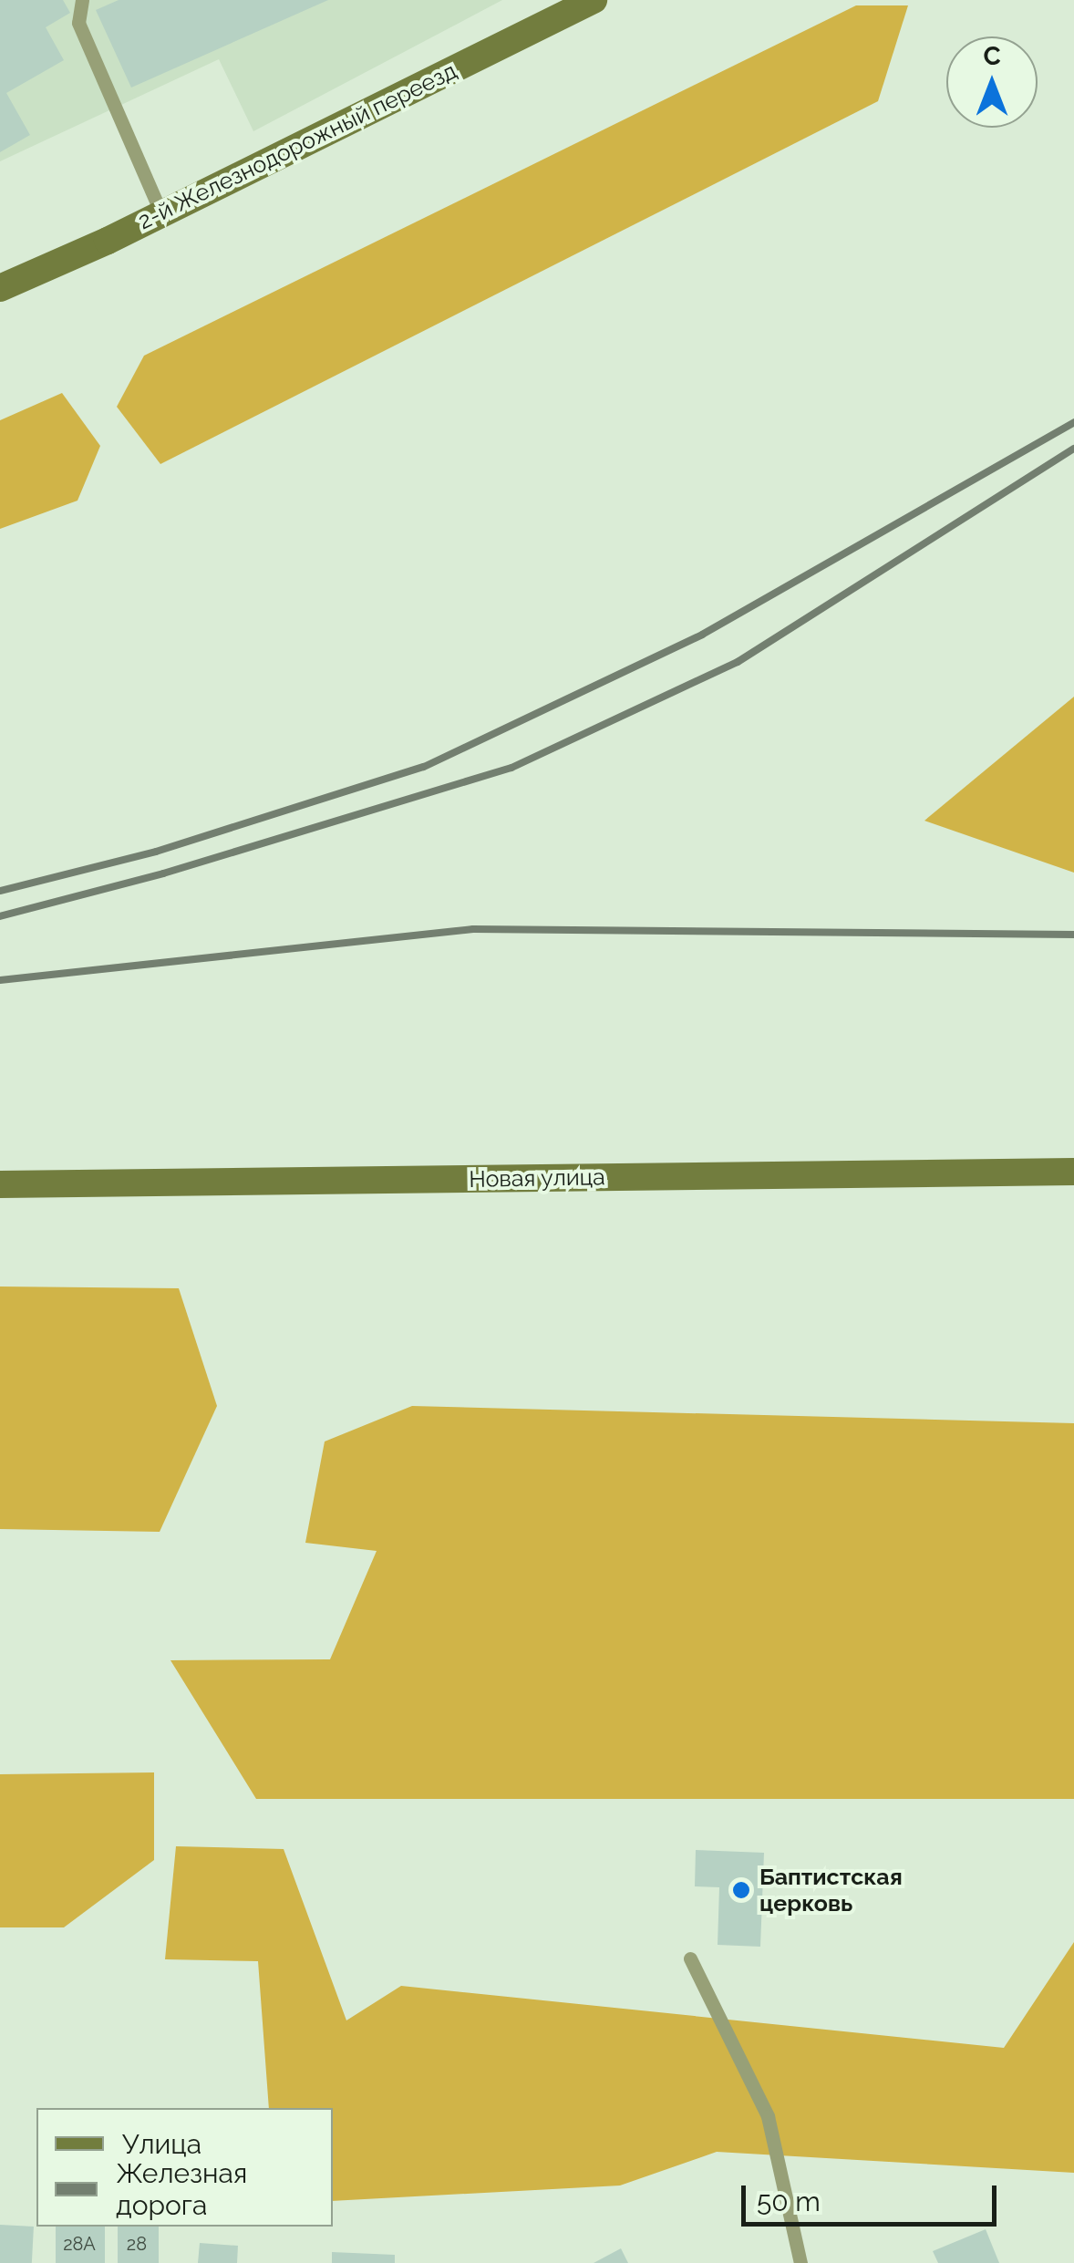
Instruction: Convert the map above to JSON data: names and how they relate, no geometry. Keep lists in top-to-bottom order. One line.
{"streets":{"main road":["2-й Железнодорожный переезд","Новая улица"]},"places":["Баптистская церковь"],"house_numbers":["28А","28"],"legend":["Улица","Железная дорога"],"scale_bar":"50 m","north":"top"}
